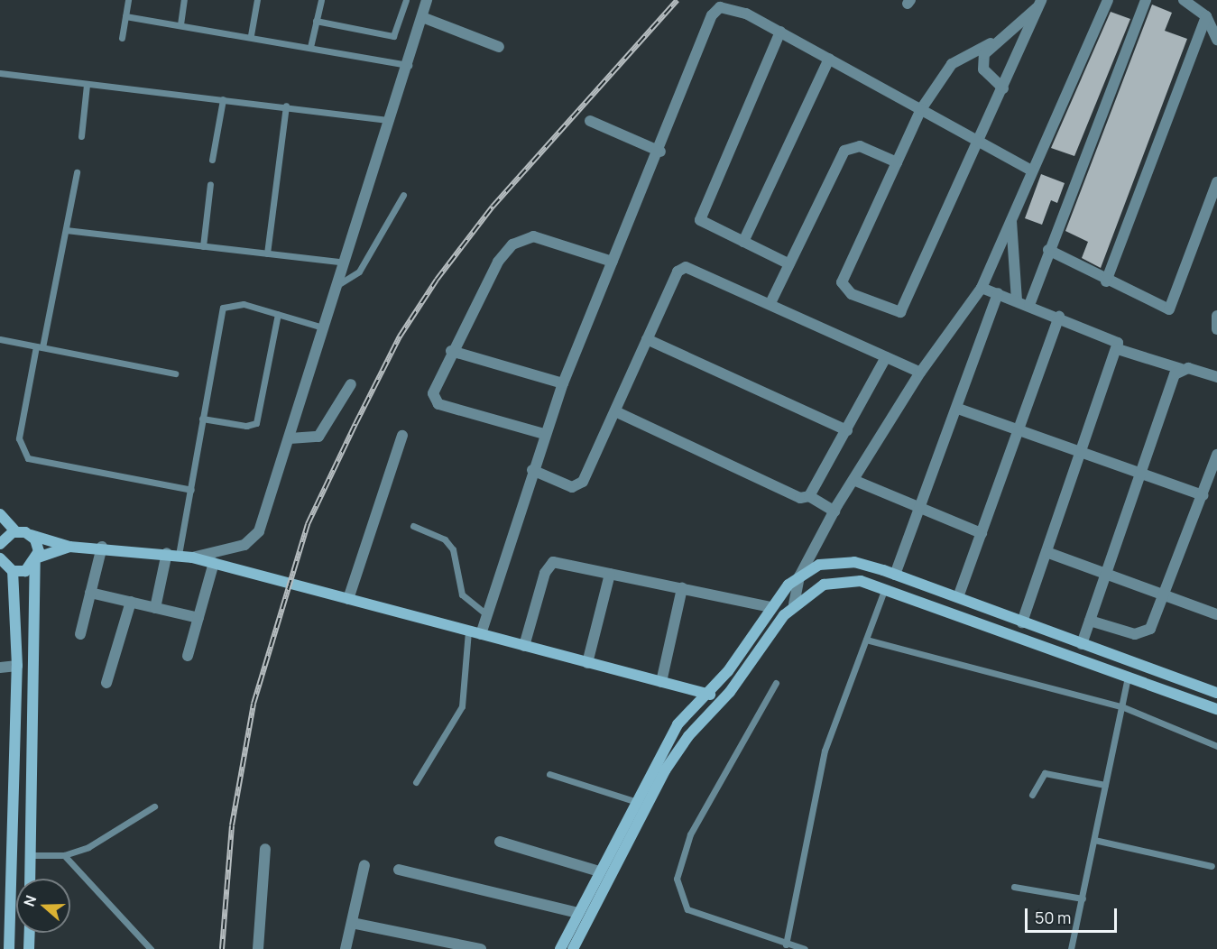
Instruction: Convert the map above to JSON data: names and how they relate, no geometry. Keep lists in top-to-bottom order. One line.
{"scale_bar":"50 m","north":"left"}
